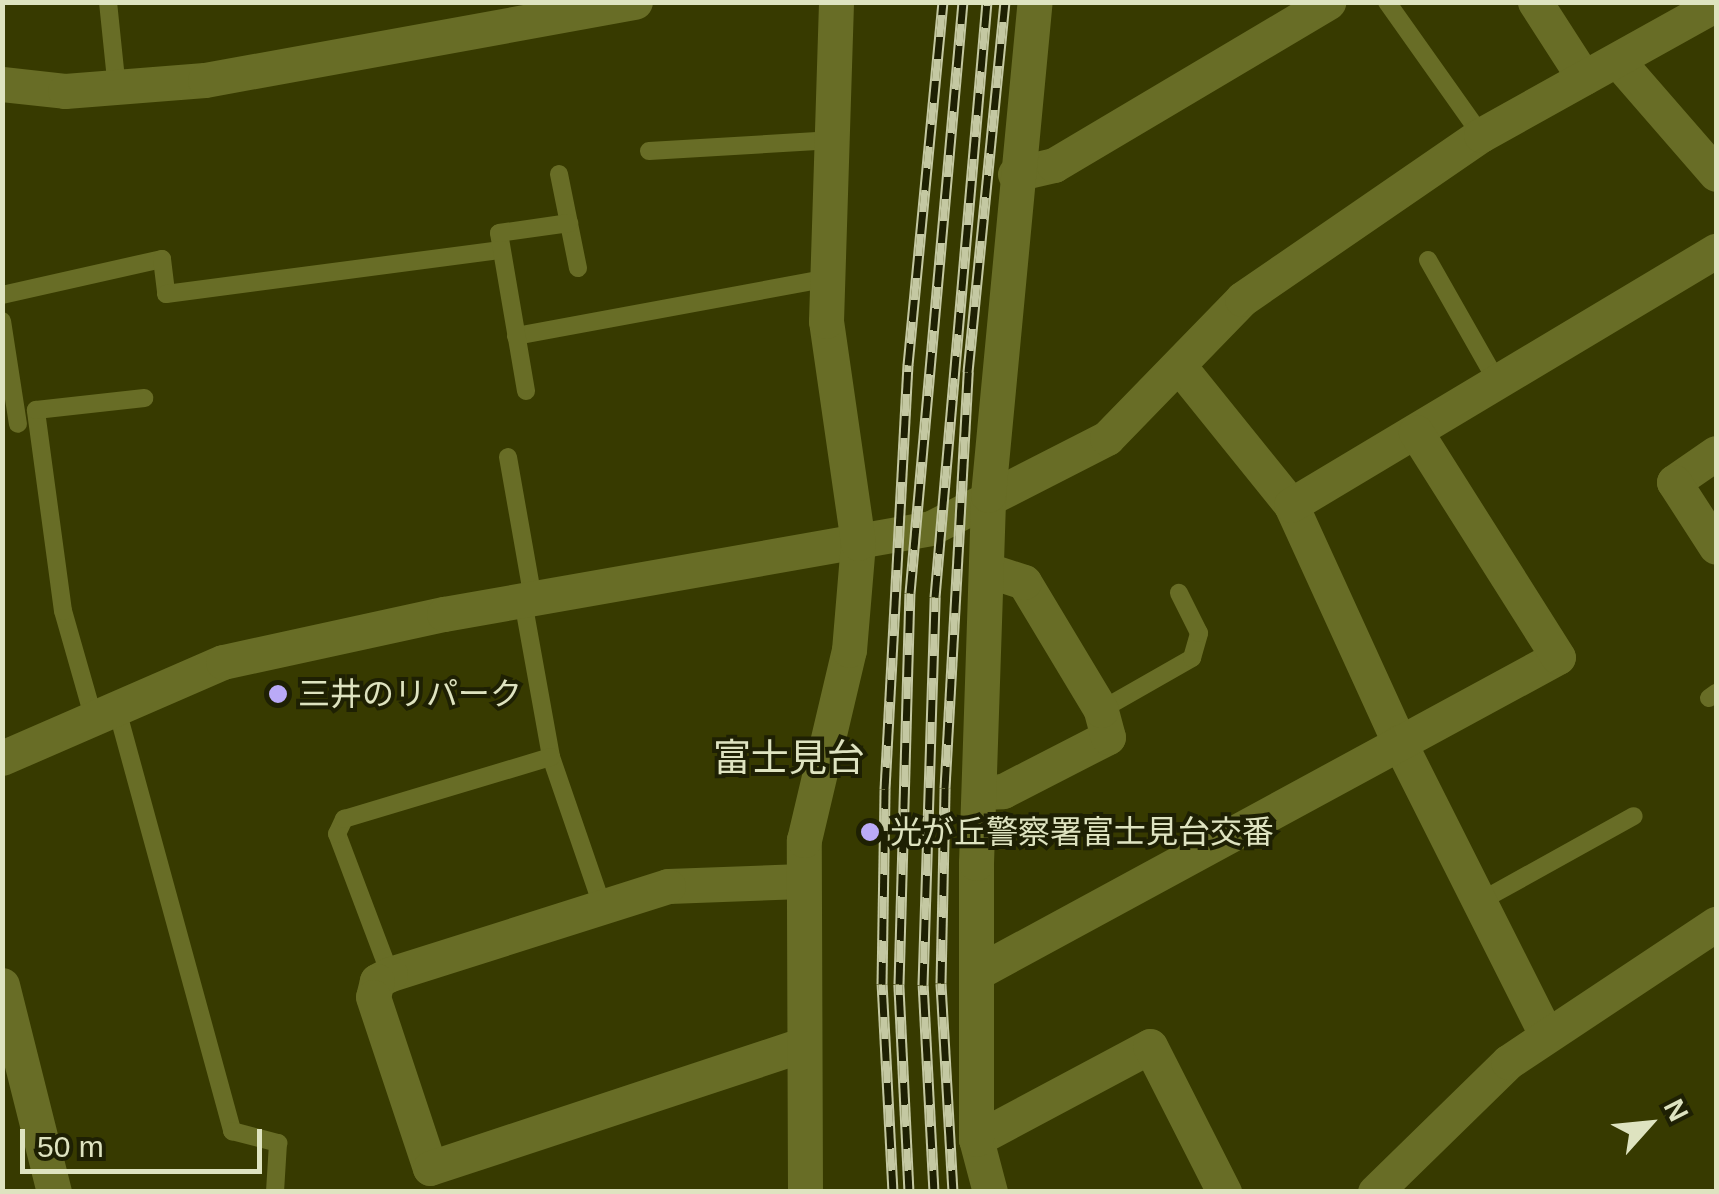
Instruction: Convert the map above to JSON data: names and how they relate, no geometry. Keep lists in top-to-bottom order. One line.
{"districts":["富士見台"],"places":["三井のリパーク","光が丘警察署富士見台交番"],"scale_bar":"50 m","north":"top right"}
